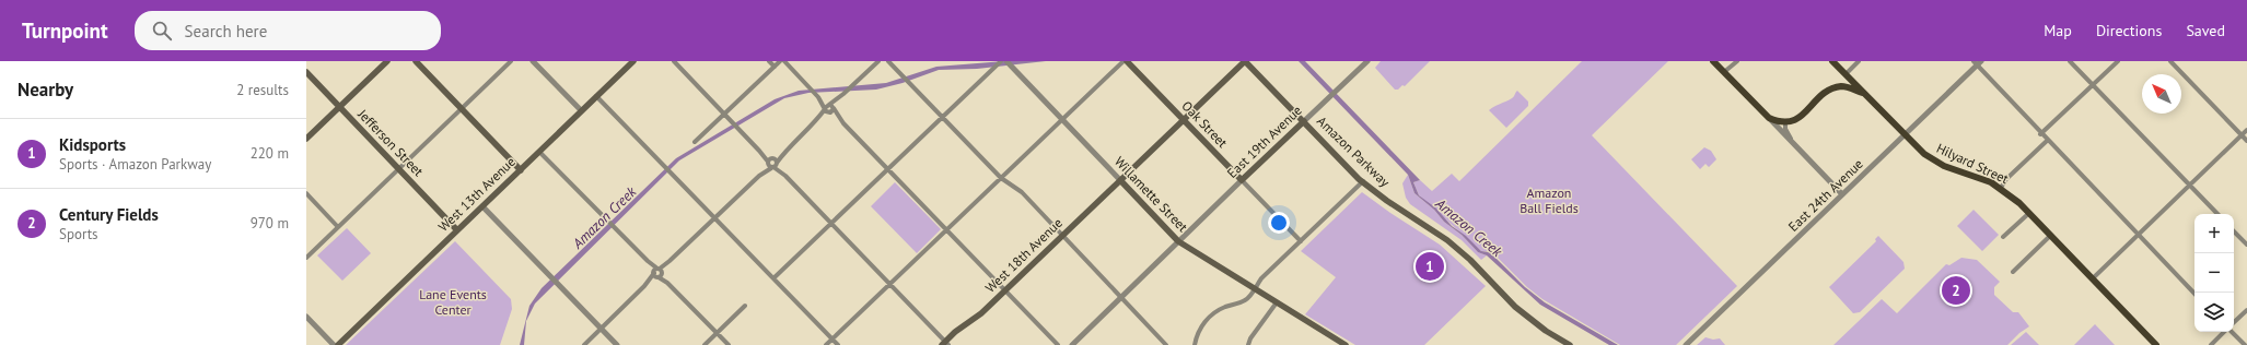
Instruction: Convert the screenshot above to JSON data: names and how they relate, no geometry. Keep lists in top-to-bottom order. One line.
{"streets":{"main road":["Oak Street","East 19th Avenue","Jefferson Street","Amazon Parkway","Hilyard Street","West 13th Avenue","Willamette Street","West 18th Avenue"],"street":["East 24th Avenue"]},"crossings":[["Oak Street","East 19th Avenue"],["Oak Street","West 18th Avenue"],["East 19th Avenue","Amazon Parkway"],["East 19th Avenue","Willamette Street"],["Jefferson Street","West 13th Avenue"],["Amazon Parkway","West 18th Avenue"],["Hilyard Street","East 24th Avenue"],["Willamette Street","West 18th Avenue"]],"water":["Amazon Creek"],"parks":["Amazon Ball Fields","Lane Events Center"],"north":"top left","page":{"header":"Turnpoint","search":"Search here","nav":["Map","Directions","Saved"],"heading":["Nearby","2 results"],"list":[{"mark":"1","name":"Kidsports","note":"Sports · Amazon Parkway","value":"220 m"},{"mark":"2","name":"Century Fields","note":"Sports","value":"970 m"}],"map_buttons":["+","−"],"pins":["1","2"]}}
